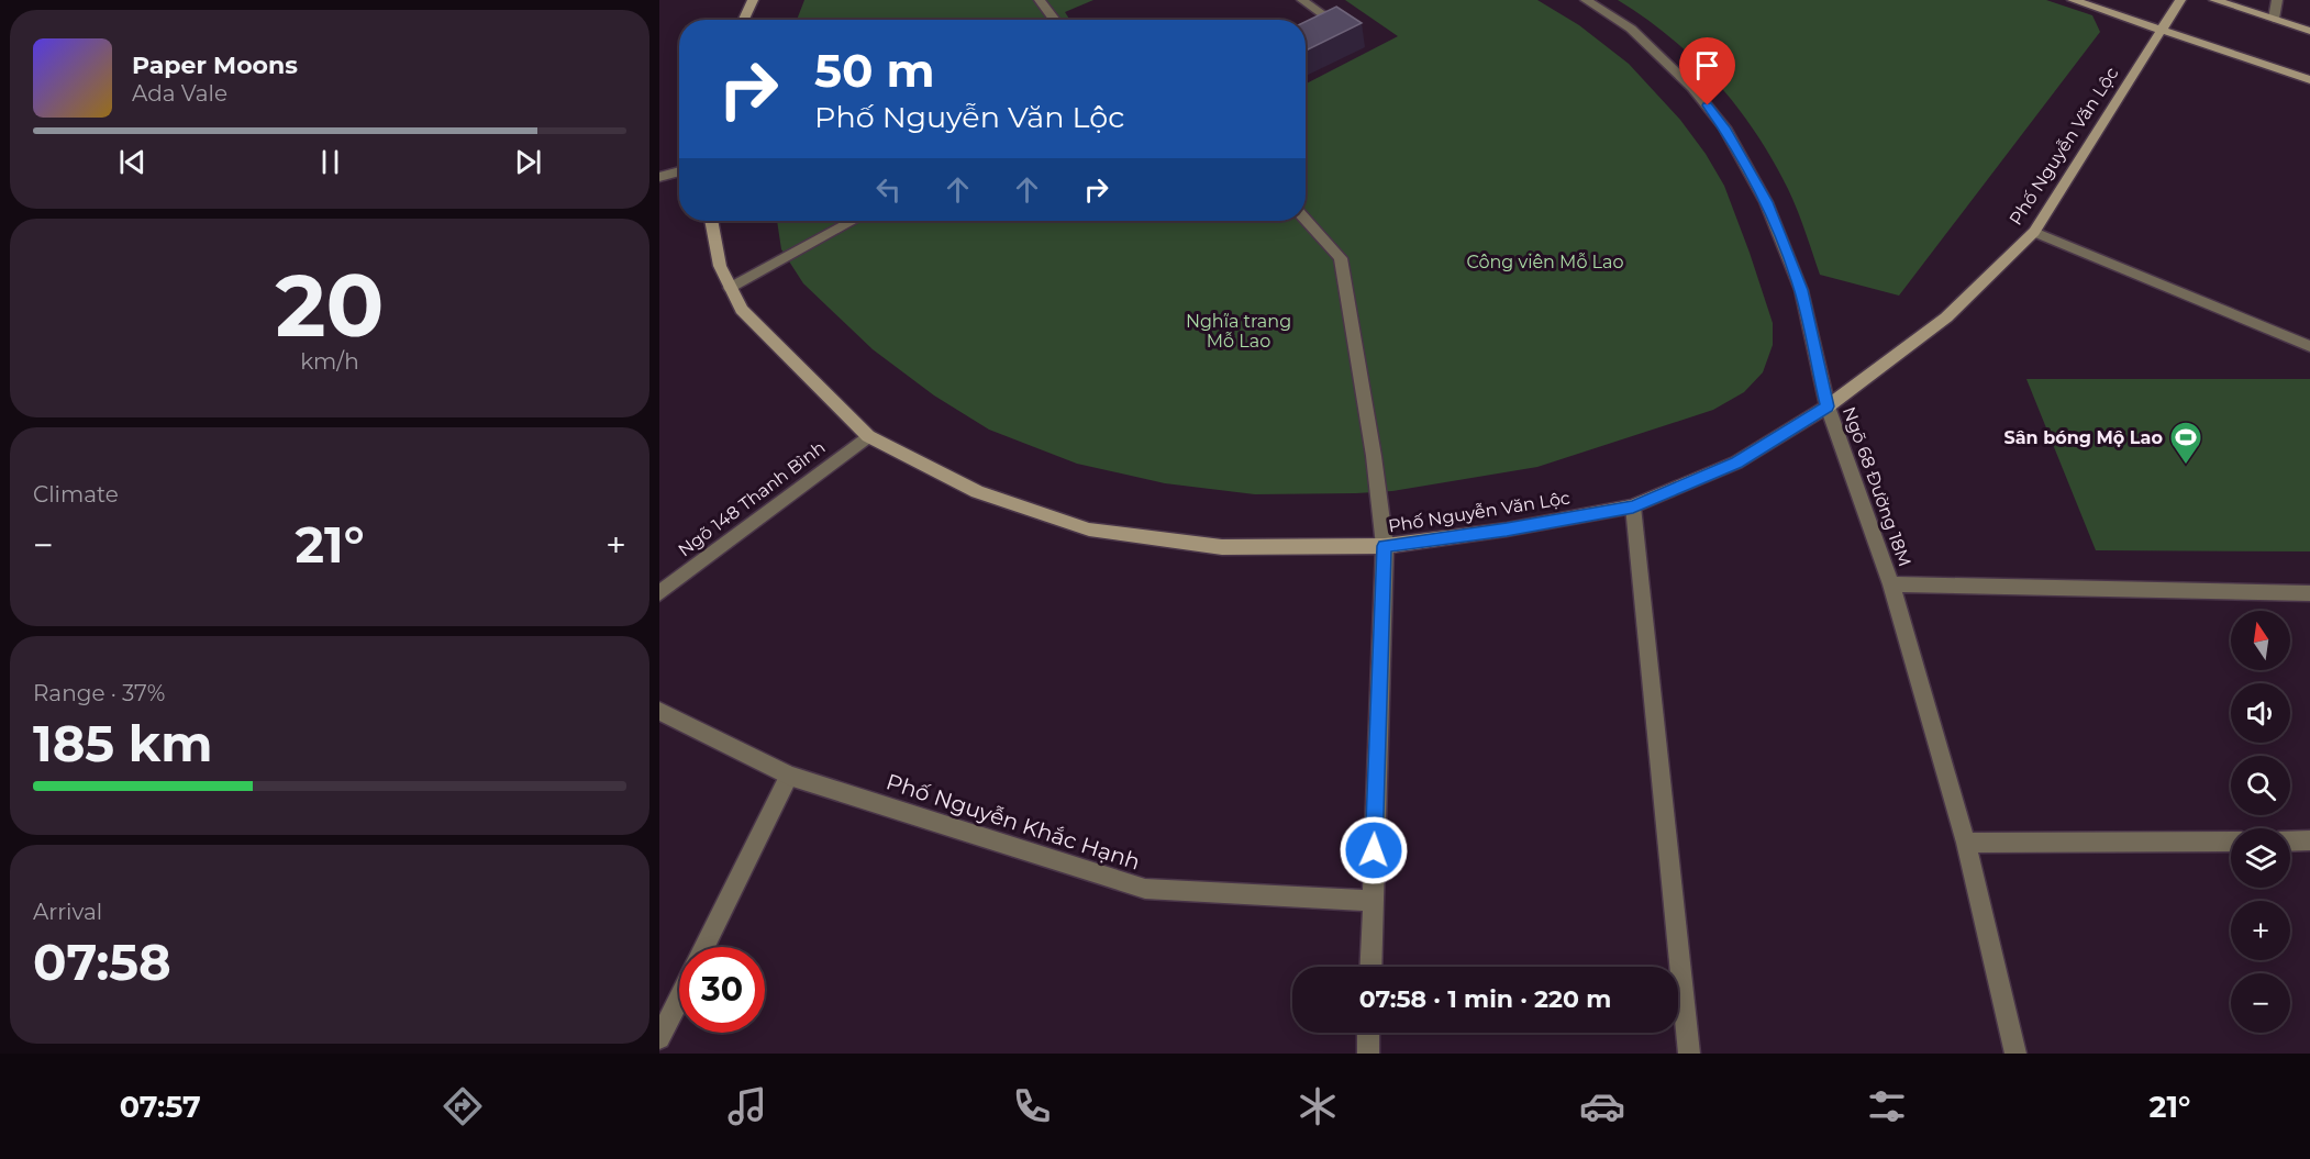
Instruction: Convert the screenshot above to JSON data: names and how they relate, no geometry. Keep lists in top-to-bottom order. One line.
{"streets":{"street":["Phố Nguyễn Văn Lộc","Ngõ 68 Đường 18M","Ngõ 148 Thanh Bình","Phố Nguyễn Khắc Hạnh"]},"crossings":[["Phố Nguyễn Văn Lộc","Ngõ 68 Đường 18M"],["Phố Nguyễn Văn Lộc","Ngõ 148 Thanh Bình"]],"parks":["Công viên Mỗ Lao","Nghĩa trang Mỗ Lao"],"places":{"sports":["Sân bóng Mộ Lao"]},"north":"top","page":{"turn":["50 m","Phố Nguyễn Văn Lộc"],"song":["Paper Moons","Ada Vale"],"tile":[["20","km/h"],"Climate",["Range · 37%","185 km"],["Arrival","07:58"]],"heat":["−","21°","+"],"map_buttons":["+","−"],"limit":"30","trip":"07:58 · 1 min · 220 m","tabs":["07:57","21°"]}}
